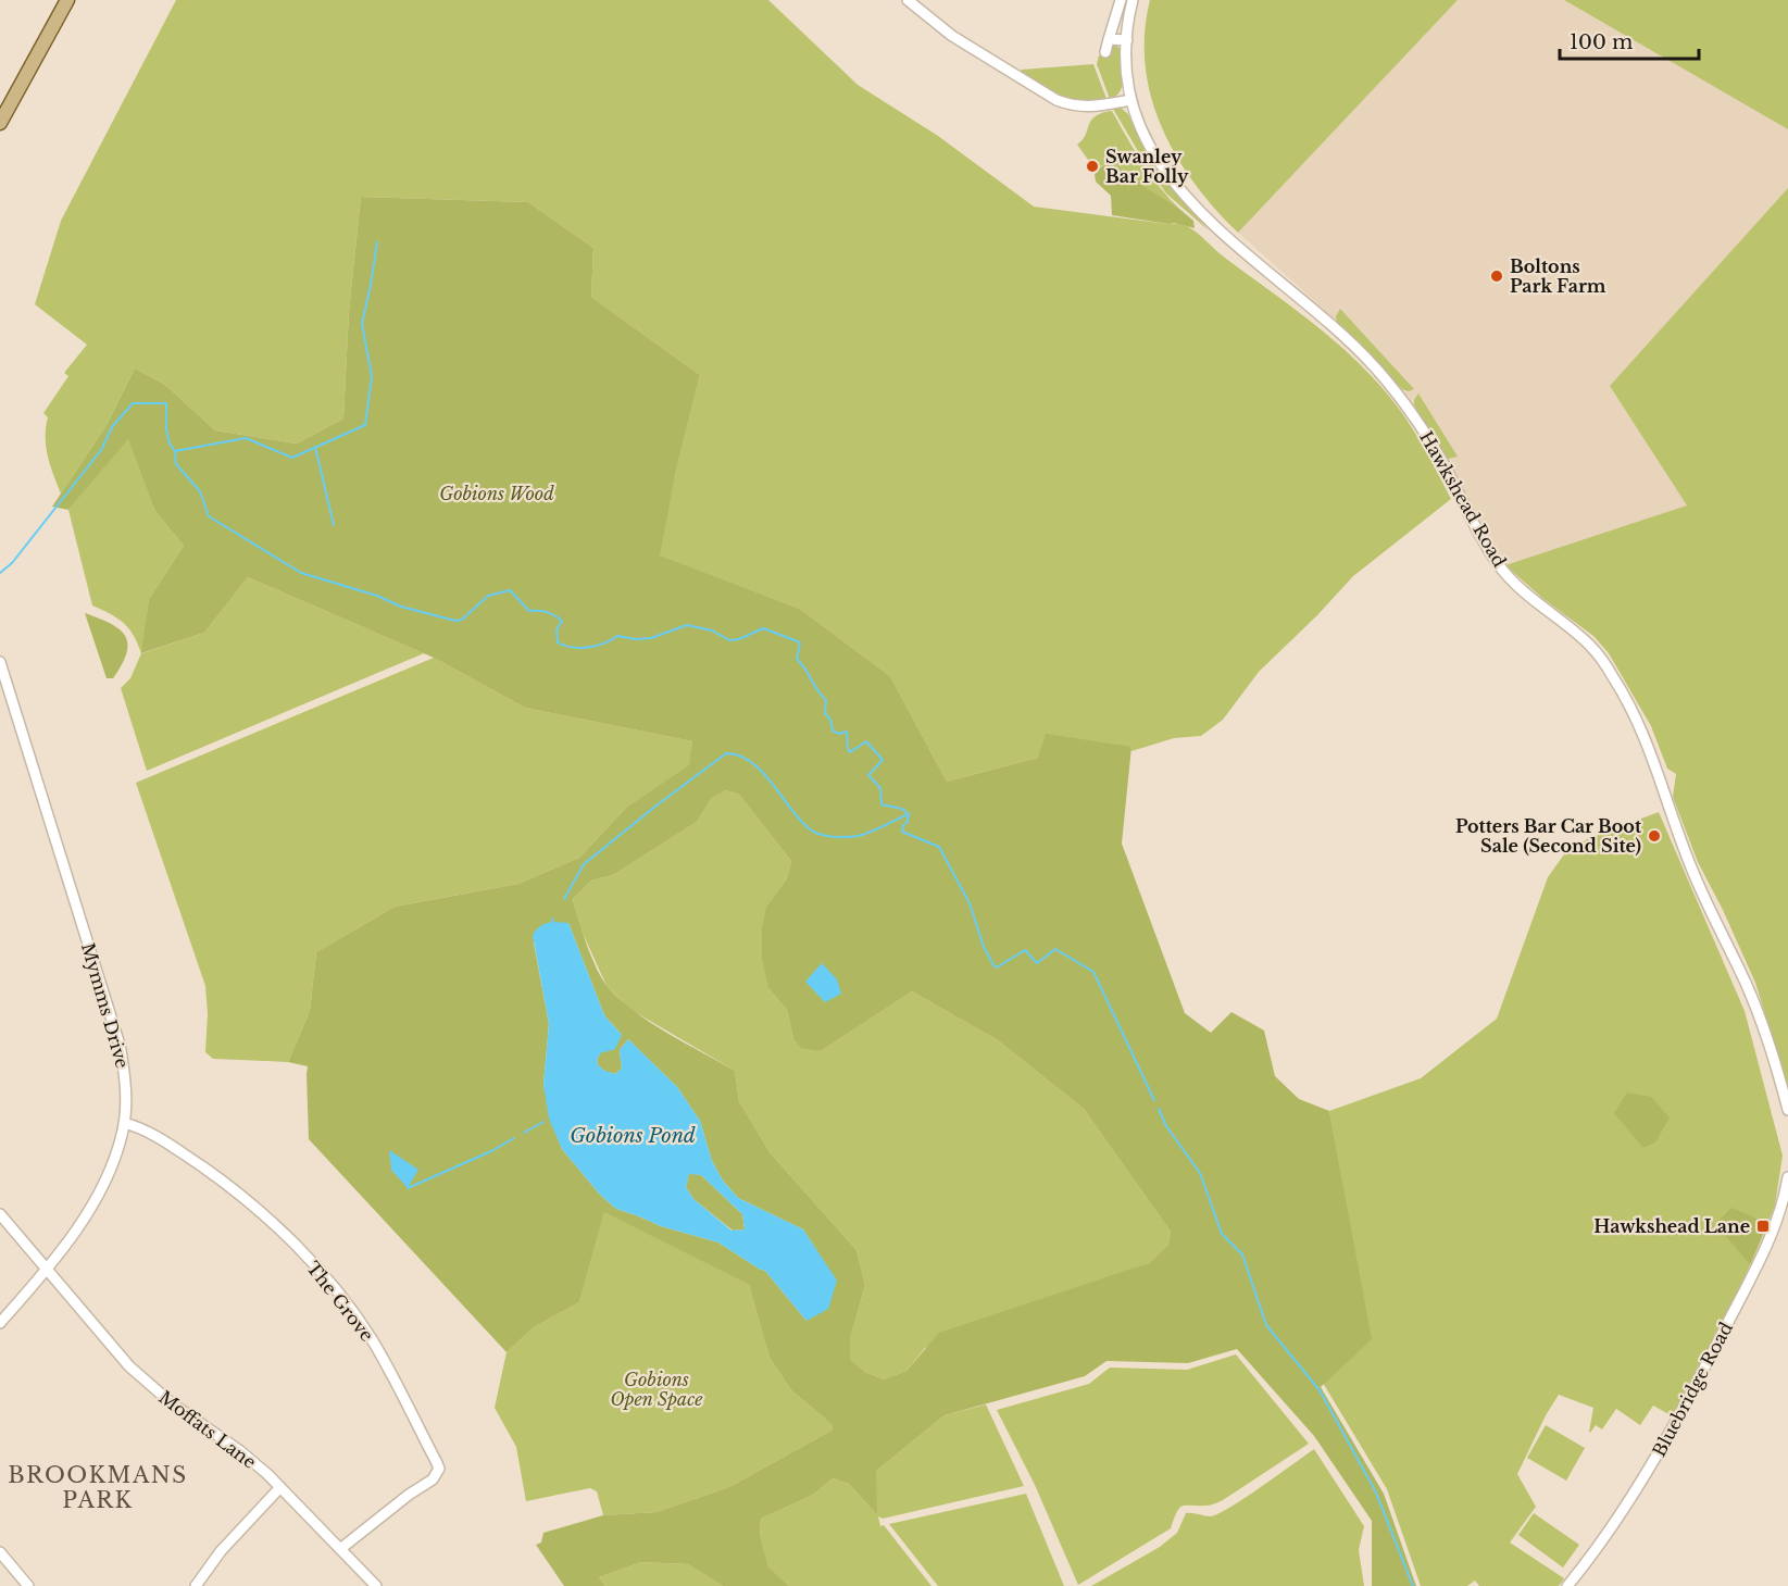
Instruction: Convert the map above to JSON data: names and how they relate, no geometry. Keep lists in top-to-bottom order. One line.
{"streets":{"street":["Hawkshead Road","Mymms Drive","The Grove","Bluebridge Road","Moffats Lane"]},"crossings":[["Mymms Drive","The Grove"],["Mymms Drive","Moffats Lane"],["The Grove","Moffats Lane"]],"districts":["BROOKMANS PARK"],"water":["Gobions Pond"],"parks":["Gobions Wood","Gobions Open Space"],"places":{"other":["Swanley Bar Folly","Boltons Park Farm","Potters Bar Car Boot Sale (Second Site)"],"transit":["Hawkshead Lane"]},"scale_bar":"100 m"}
